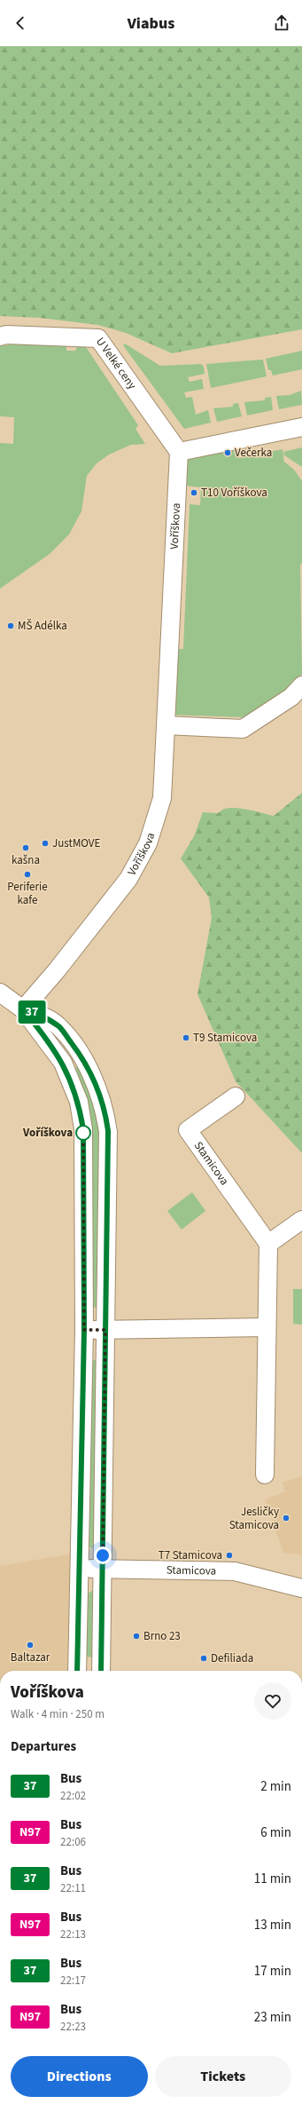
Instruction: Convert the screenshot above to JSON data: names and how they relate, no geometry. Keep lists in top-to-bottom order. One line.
{"streets":{"street":["U Velké ceny","Voříškova","Stamicova"]},"crossings":[["U Velké ceny","Voříškova"]],"places":["Večerka","T10 Voříškova","MŠ Adélka","JustMOVE","kašna","Periferie kafe","T9 Stamicova","Voříškova","Jesličky Stamicova","T7 Stamicova","Brno 23","Baltazar","Defiliada"],"lines":["bus line 37"],"page":{"header":"Viabus","on_map":"37","heading":[["Voříškova","Walk · 4 min · 250 m"],"Departures"],"list":[{"mark":"37","name":"Bus","note":"22:02","value":"2 min"},{"mark":"N97","name":"Bus","note":"22:06","value":"6 min"},{"mark":"37","name":"Bus","note":"22:11","value":"11 min"},{"mark":"N97","name":"Bus","note":"22:13","value":"13 min"},{"mark":"37","name":"Bus","note":"22:17","value":"17 min"},{"mark":"N97","name":"Bus","note":"22:23","value":"23 min"}],"buttons":["Directions","Tickets"]}}
